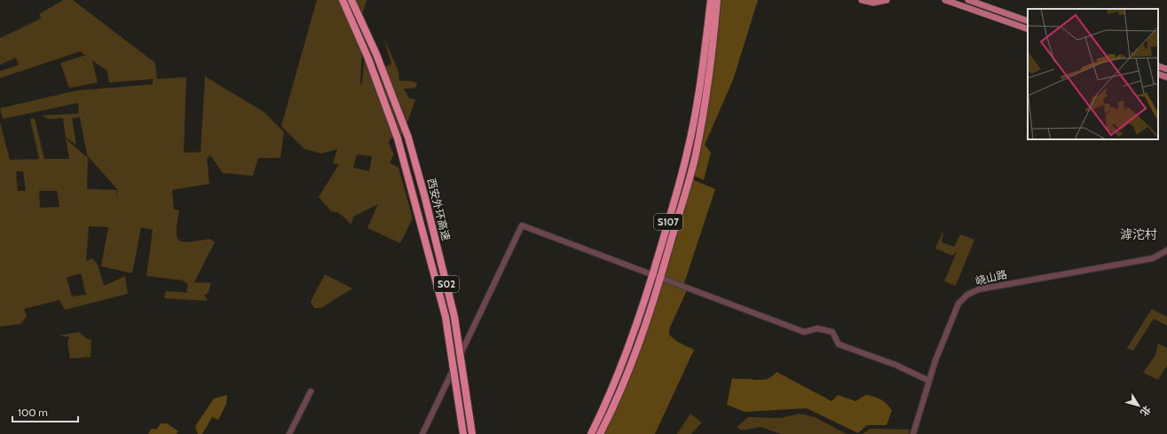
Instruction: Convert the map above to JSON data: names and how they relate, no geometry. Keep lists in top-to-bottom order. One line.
{"streets":{"highway":["西安外环高速","S107","S02"],"street":["峣山路"]},"districts":["滹沱村"],"scale_bar":"100 m","north":"bottom right"}
